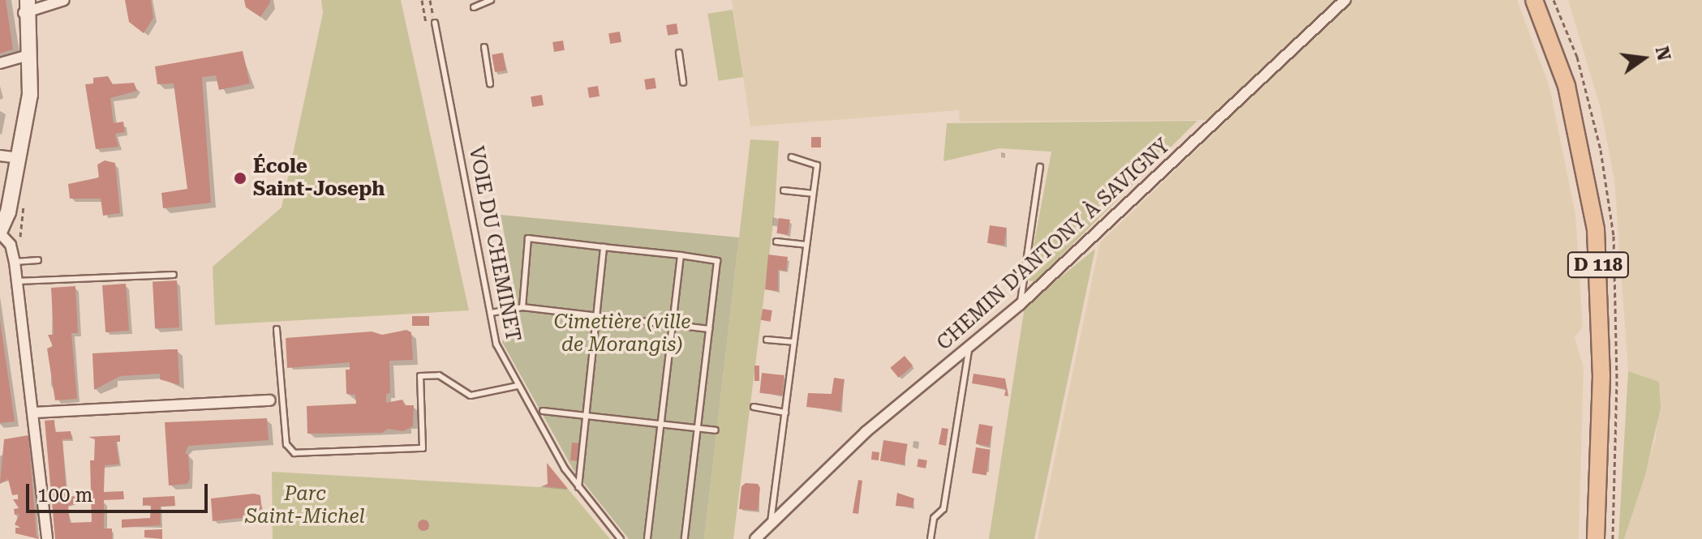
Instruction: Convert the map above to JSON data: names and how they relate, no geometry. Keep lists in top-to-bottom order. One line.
{"streets":{"main road":["D 118"],"street":["CHEMIN D'ANTONY À SAVIGNY"],"lane":["VOIE DU CHEMINET"]},"parks":["Cimetière (ville de Morangis)","Parc Saint-Michel"],"places":["École Saint-Joseph"],"scale_bar":"100 m","north":"right"}
